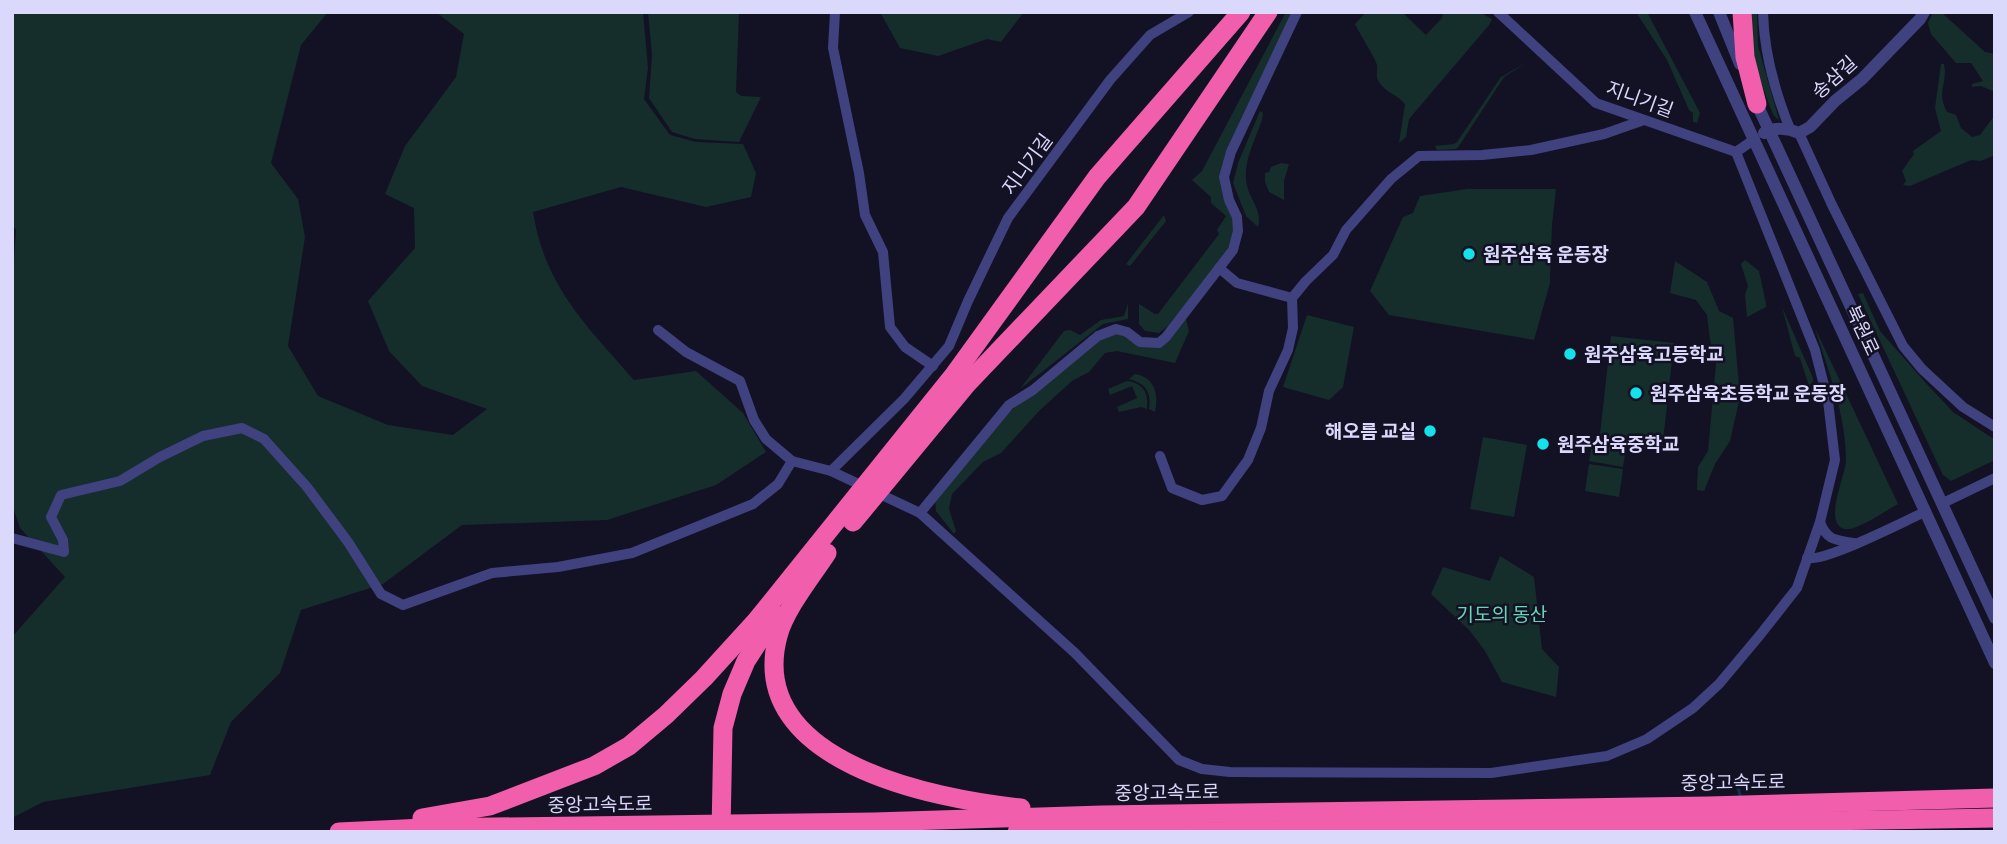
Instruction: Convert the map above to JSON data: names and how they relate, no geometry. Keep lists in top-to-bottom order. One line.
{"streets":{"highway":["중앙고속도로"],"street":["송삼길","지니기길","북원로"]},"parks":["기도의 동산"],"places":["원주삼육 운동장","원주삼육고등학교","원주삼육초등학교 운동장","해오름 교실","원주삼육중학교"]}
